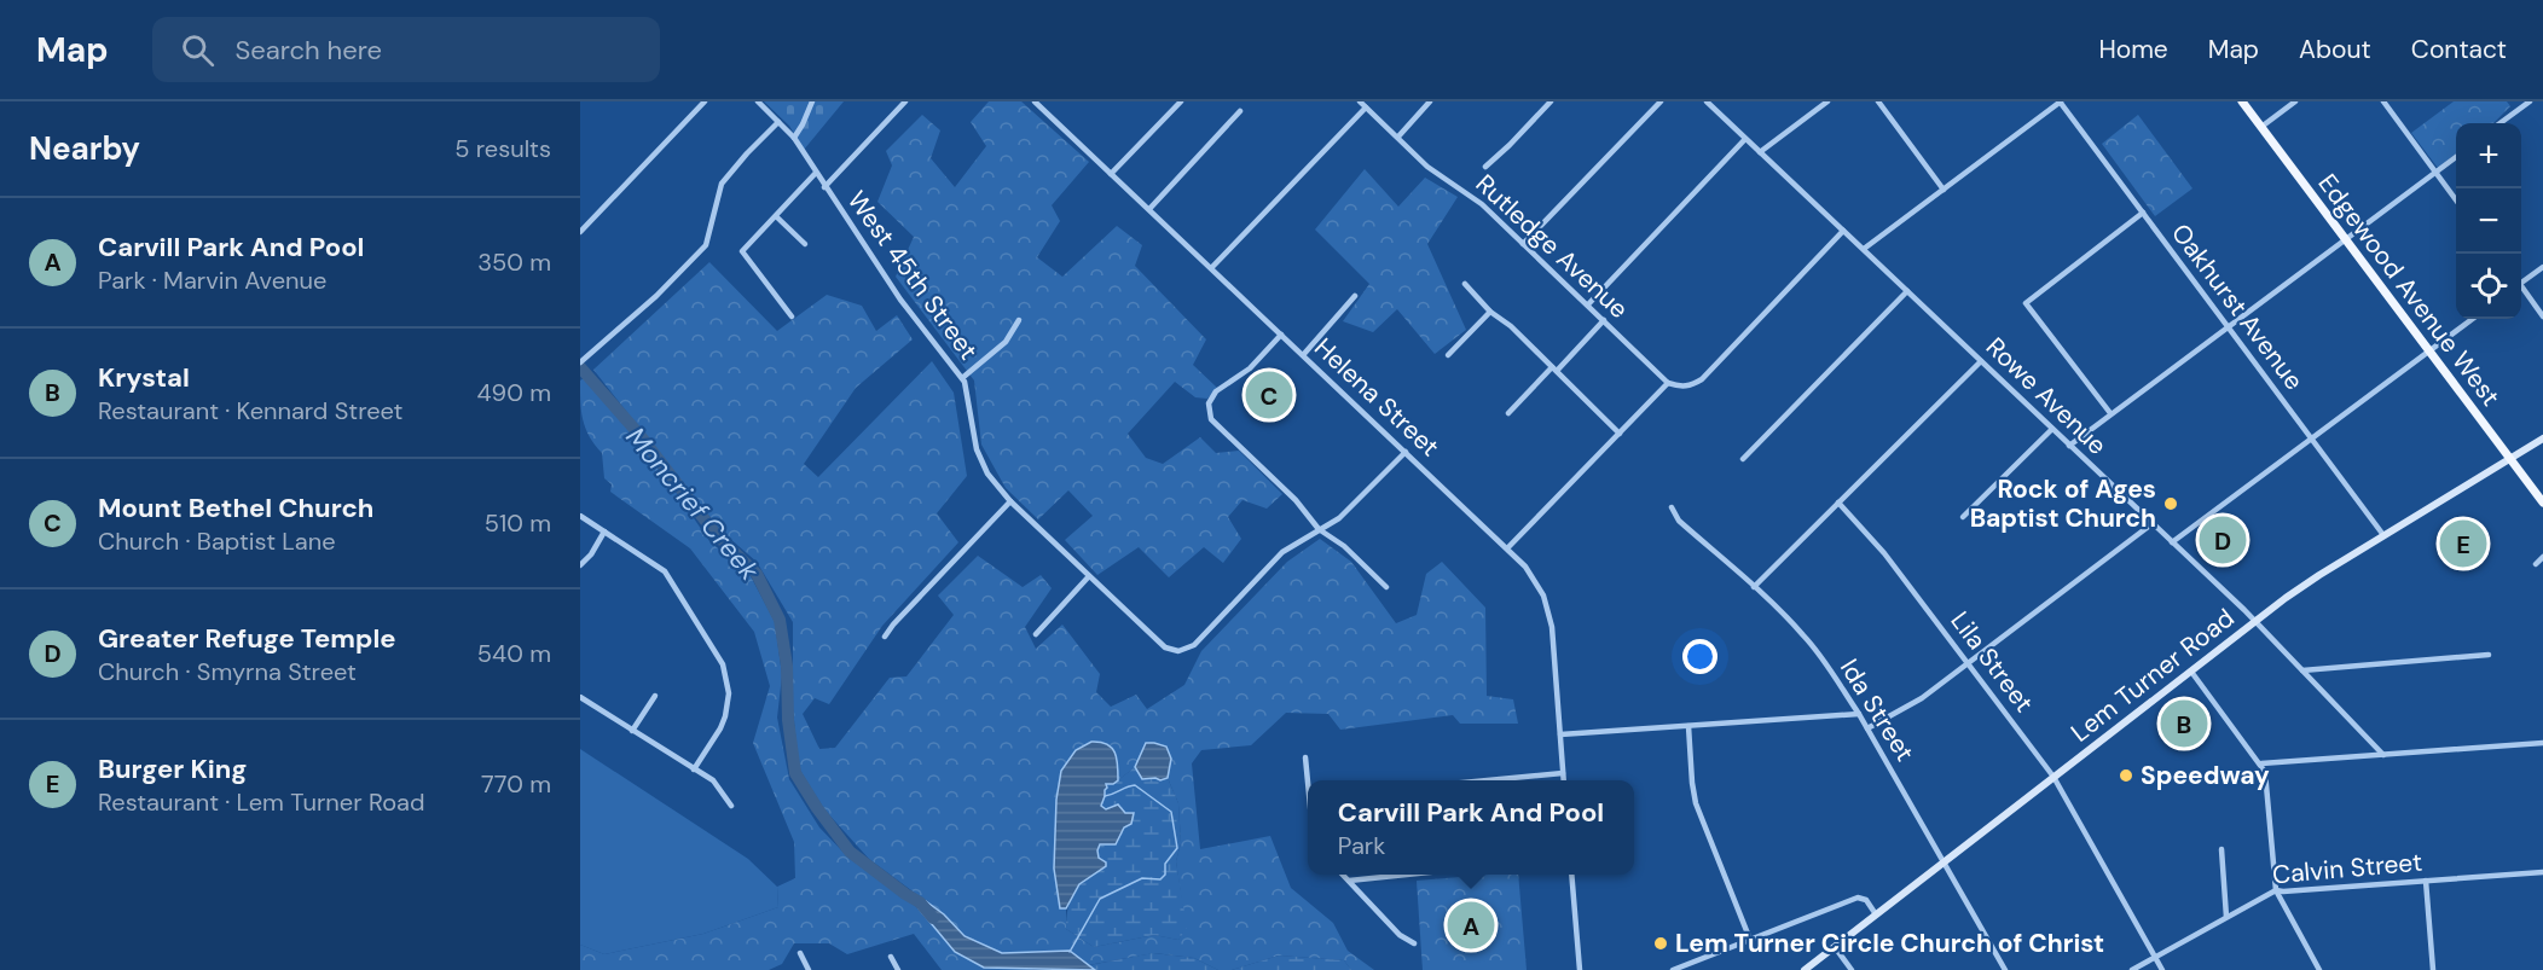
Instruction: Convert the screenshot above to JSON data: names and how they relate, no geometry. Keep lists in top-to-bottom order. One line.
{"streets":{"main road":["Edgewood Avenue West","Lem Turner Road"],"street":["Rutledge Avenue","West 45th Street","Oakhurst Avenue","Rowe Avenue","Helena Street","Lila Street","Ida Street","Calvin Street"]},"crossings":[["Edgewood Avenue West","Lem Turner Road"],["Oakhurst Avenue","Lem Turner Road"],["Rowe Avenue","Lem Turner Road"],["Lila Street","Lem Turner Road"],["Lila Street","Calvin Street"],["Lem Turner Road","Ida Street"]],"water":["Moncrief Creek"],"places":["Rock of Ages Baptist Church","Speedway","Lem Turner Circle Church of Christ"],"page":{"header":"Map","search":"Search here","nav":["Home","Map","About","Contact"],"heading":["Nearby","5 results"],"map_buttons":["+","−"],"list":[{"mark":"A","name":"Carvill Park And Pool","note":"Park · Marvin Avenue","value":"350 m"},{"mark":"B","name":"Krystal","note":"Restaurant · Kennard Street","value":"490 m"},{"mark":"C","name":"Mount Bethel Church","note":"Church · Baptist Lane","value":"510 m"},{"mark":"D","name":"Greater Refuge Temple","note":"Church · Smyrna Street","value":"540 m"},{"mark":"E","name":"Burger King","note":"Restaurant · Lem Turner Road","value":"770 m"}],"pins":["C","D","E","B","A"],"popup":["Carvill Park And Pool","Park"]}}
